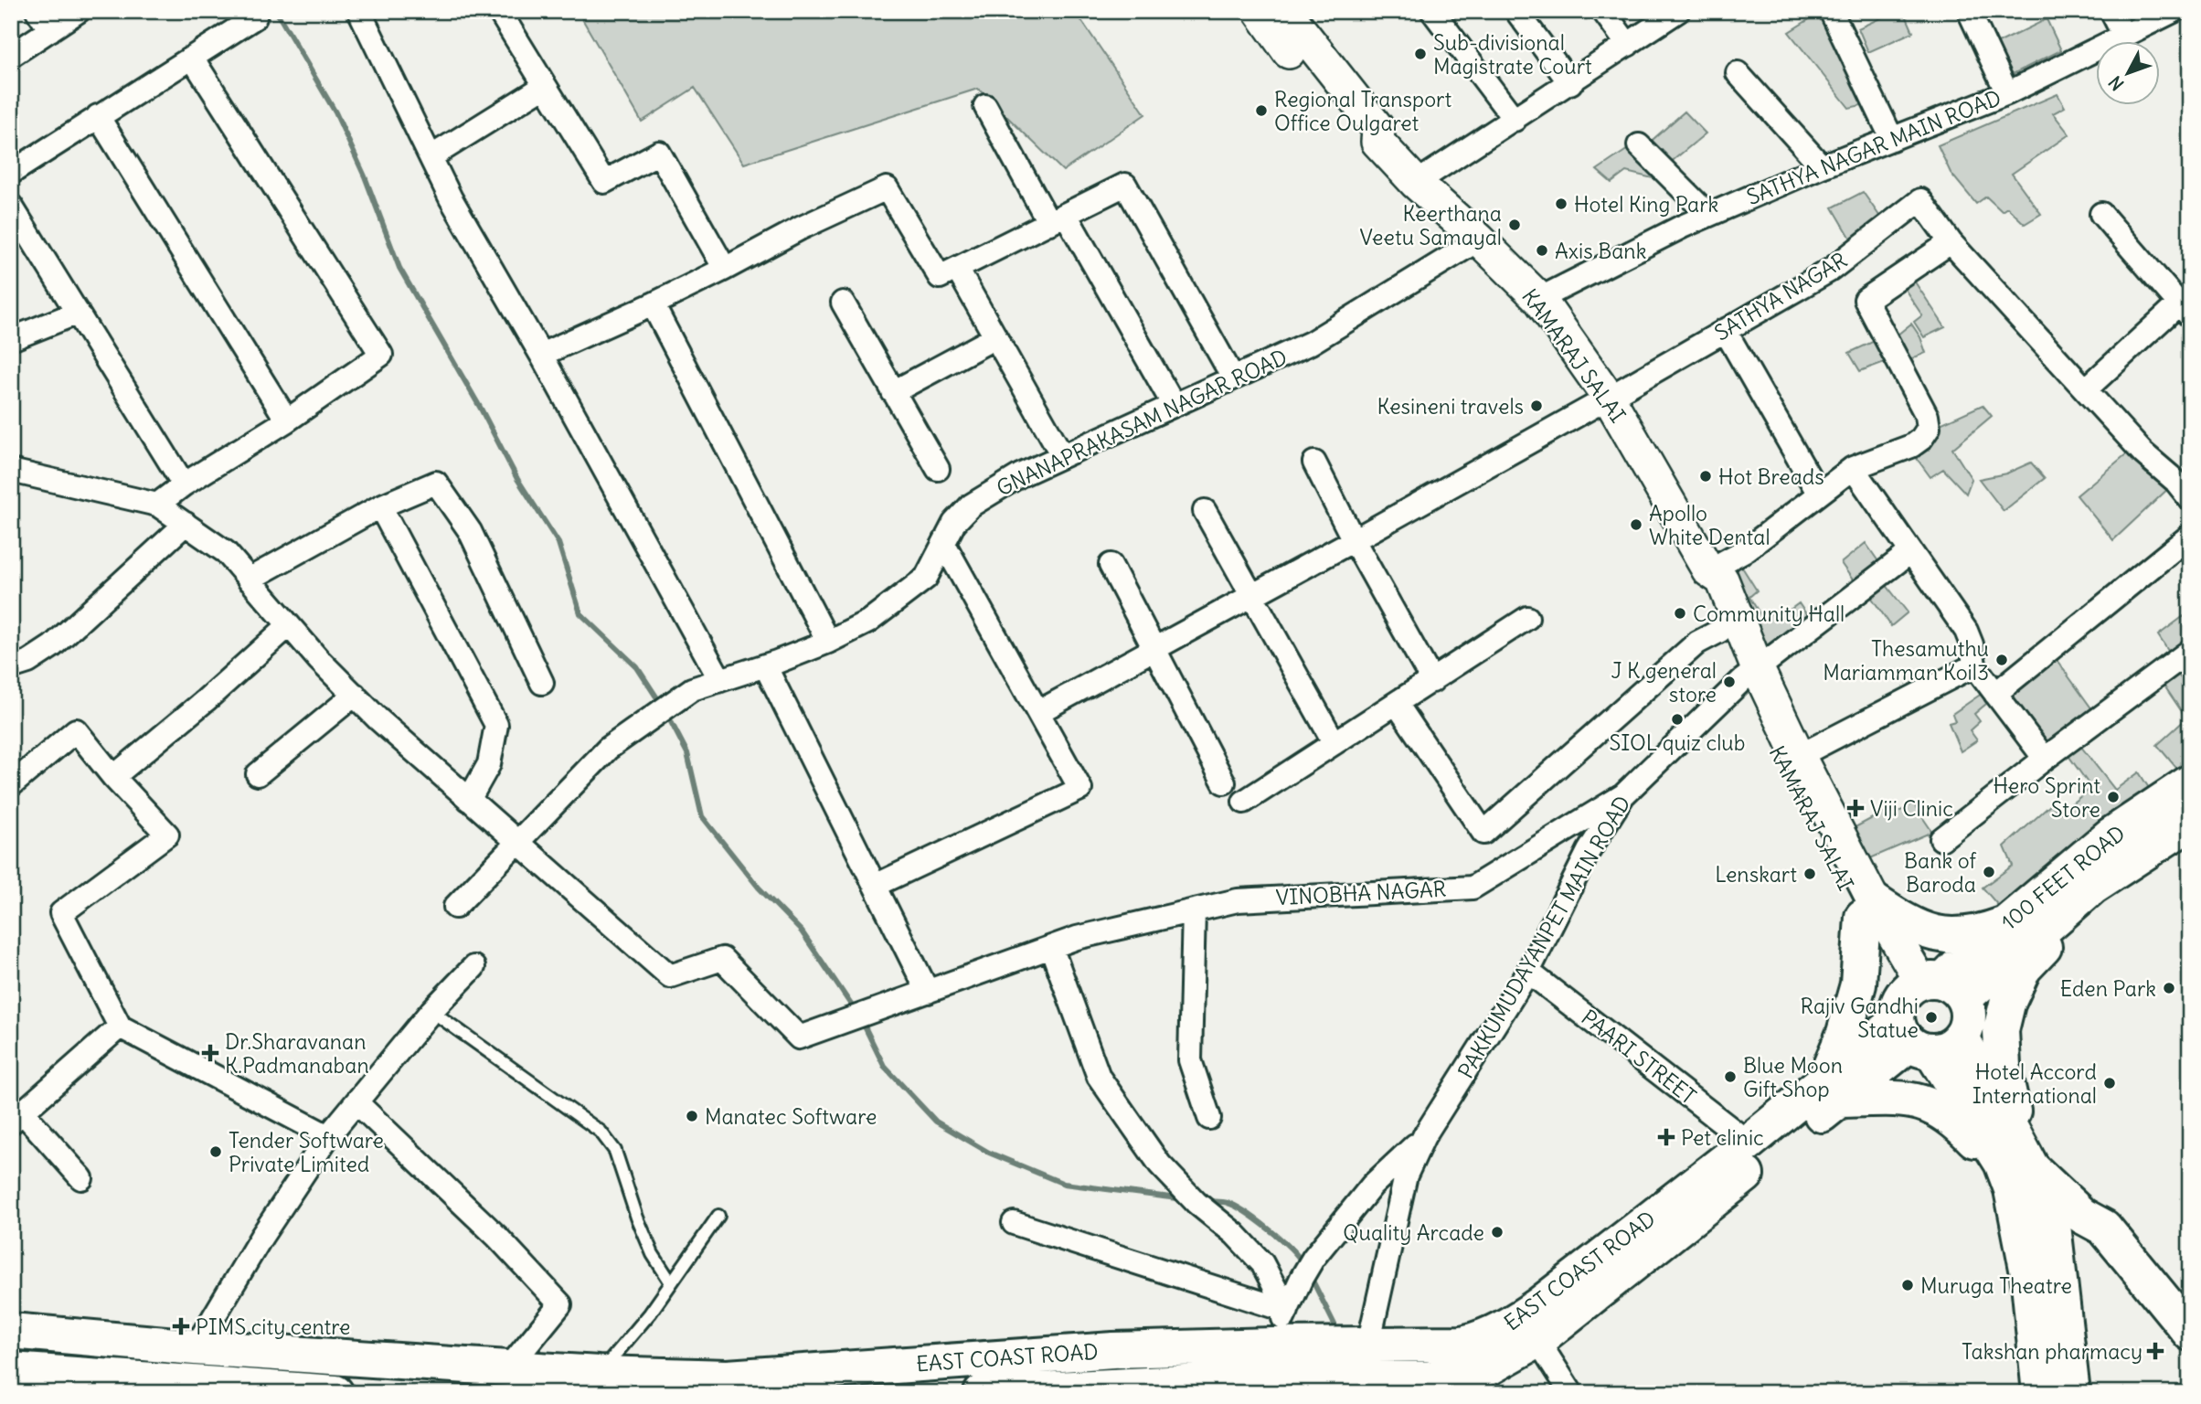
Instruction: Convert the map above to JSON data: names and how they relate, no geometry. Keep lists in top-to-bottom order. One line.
{"streets":{"main road":["KAMARAJ SALAI","100 FEET ROAD","EAST COAST ROAD"],"street":["SATHYA NAGAR MAIN ROAD","SATHYA NAGAR","GNANAPRAKASAM NAGAR ROAD","VINOBHA NAGAR","PAKKUMUDAYANPET MAIN ROAD","PAARI STREET"]},"crossings":[["SATHYA NAGAR MAIN ROAD","KAMARAJ SALAI"],["SATHYA NAGAR","KAMARAJ SALAI"],["KAMARAJ SALAI","GNANAPRAKASAM NAGAR ROAD"],["KAMARAJ SALAI","100 FEET ROAD"],["KAMARAJ SALAI","PAKKUMUDAYANPET MAIN ROAD"],["KAMARAJ SALAI","EAST COAST ROAD"],["GNANAPRAKASAM NAGAR ROAD","VINOBHA NAGAR"],["100 FEET ROAD","EAST COAST ROAD"],["VINOBHA NAGAR","PAKKUMUDAYANPET MAIN ROAD"],["PAKKUMUDAYANPET MAIN ROAD","PAARI STREET"],["PAARI STREET","EAST COAST ROAD"]],"places":{"other":["Sub-divisional Magistrate Court","Regional Transport Office Oulgaret","Hotel King Park","Keerthana Veetu Samayal","Axis Bank","Kesineni travels","Hot Breads","Apollo White Dental","Community Hall","Thesamuthu Mariamman Koil3","J K general store","SIOL quiz club","Hero Sprint Store","Bank of Baroda","Lenskart","Eden Park","Rajiv Gandhi Statue","Blue Moon Gift Shop","Hotel Accord International","Manatec Software","Tender Software Private Limited","Quality Arcade","Muruga Theatre"],"health":["Viji Clinic","Dr.Sharavanan K.Padmanaban","Pet clinic","PIMS city centre","Takshan pharmacy"]},"north":"bottom left"}
